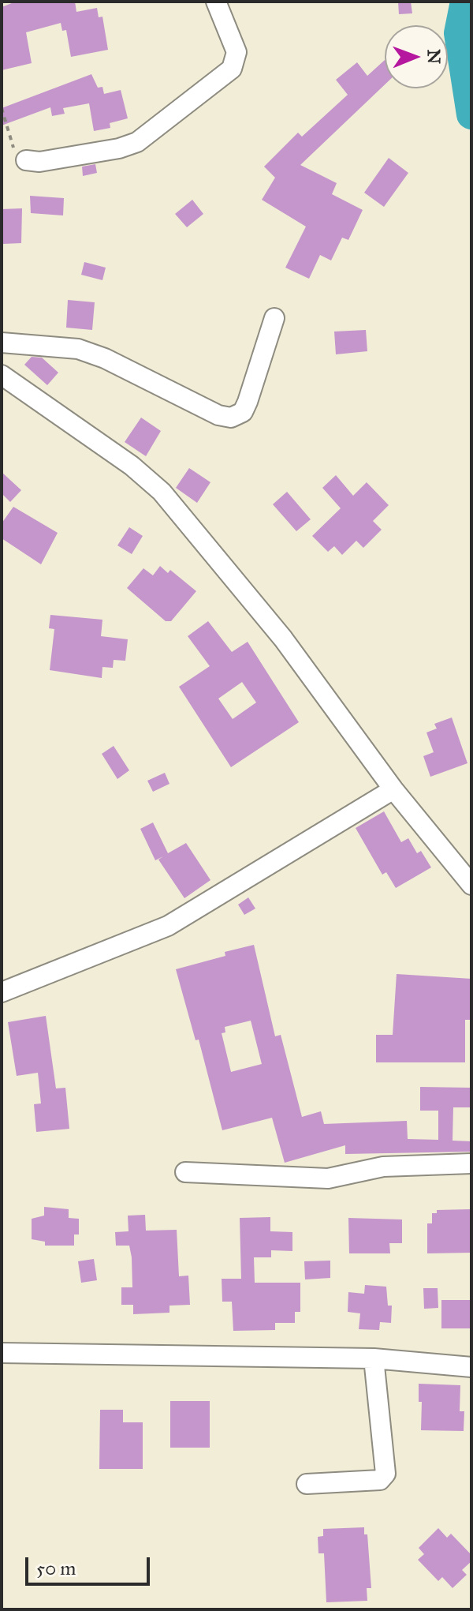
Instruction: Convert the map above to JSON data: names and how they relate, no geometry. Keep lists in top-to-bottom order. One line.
{"scale_bar":"50 m","north":"right"}
